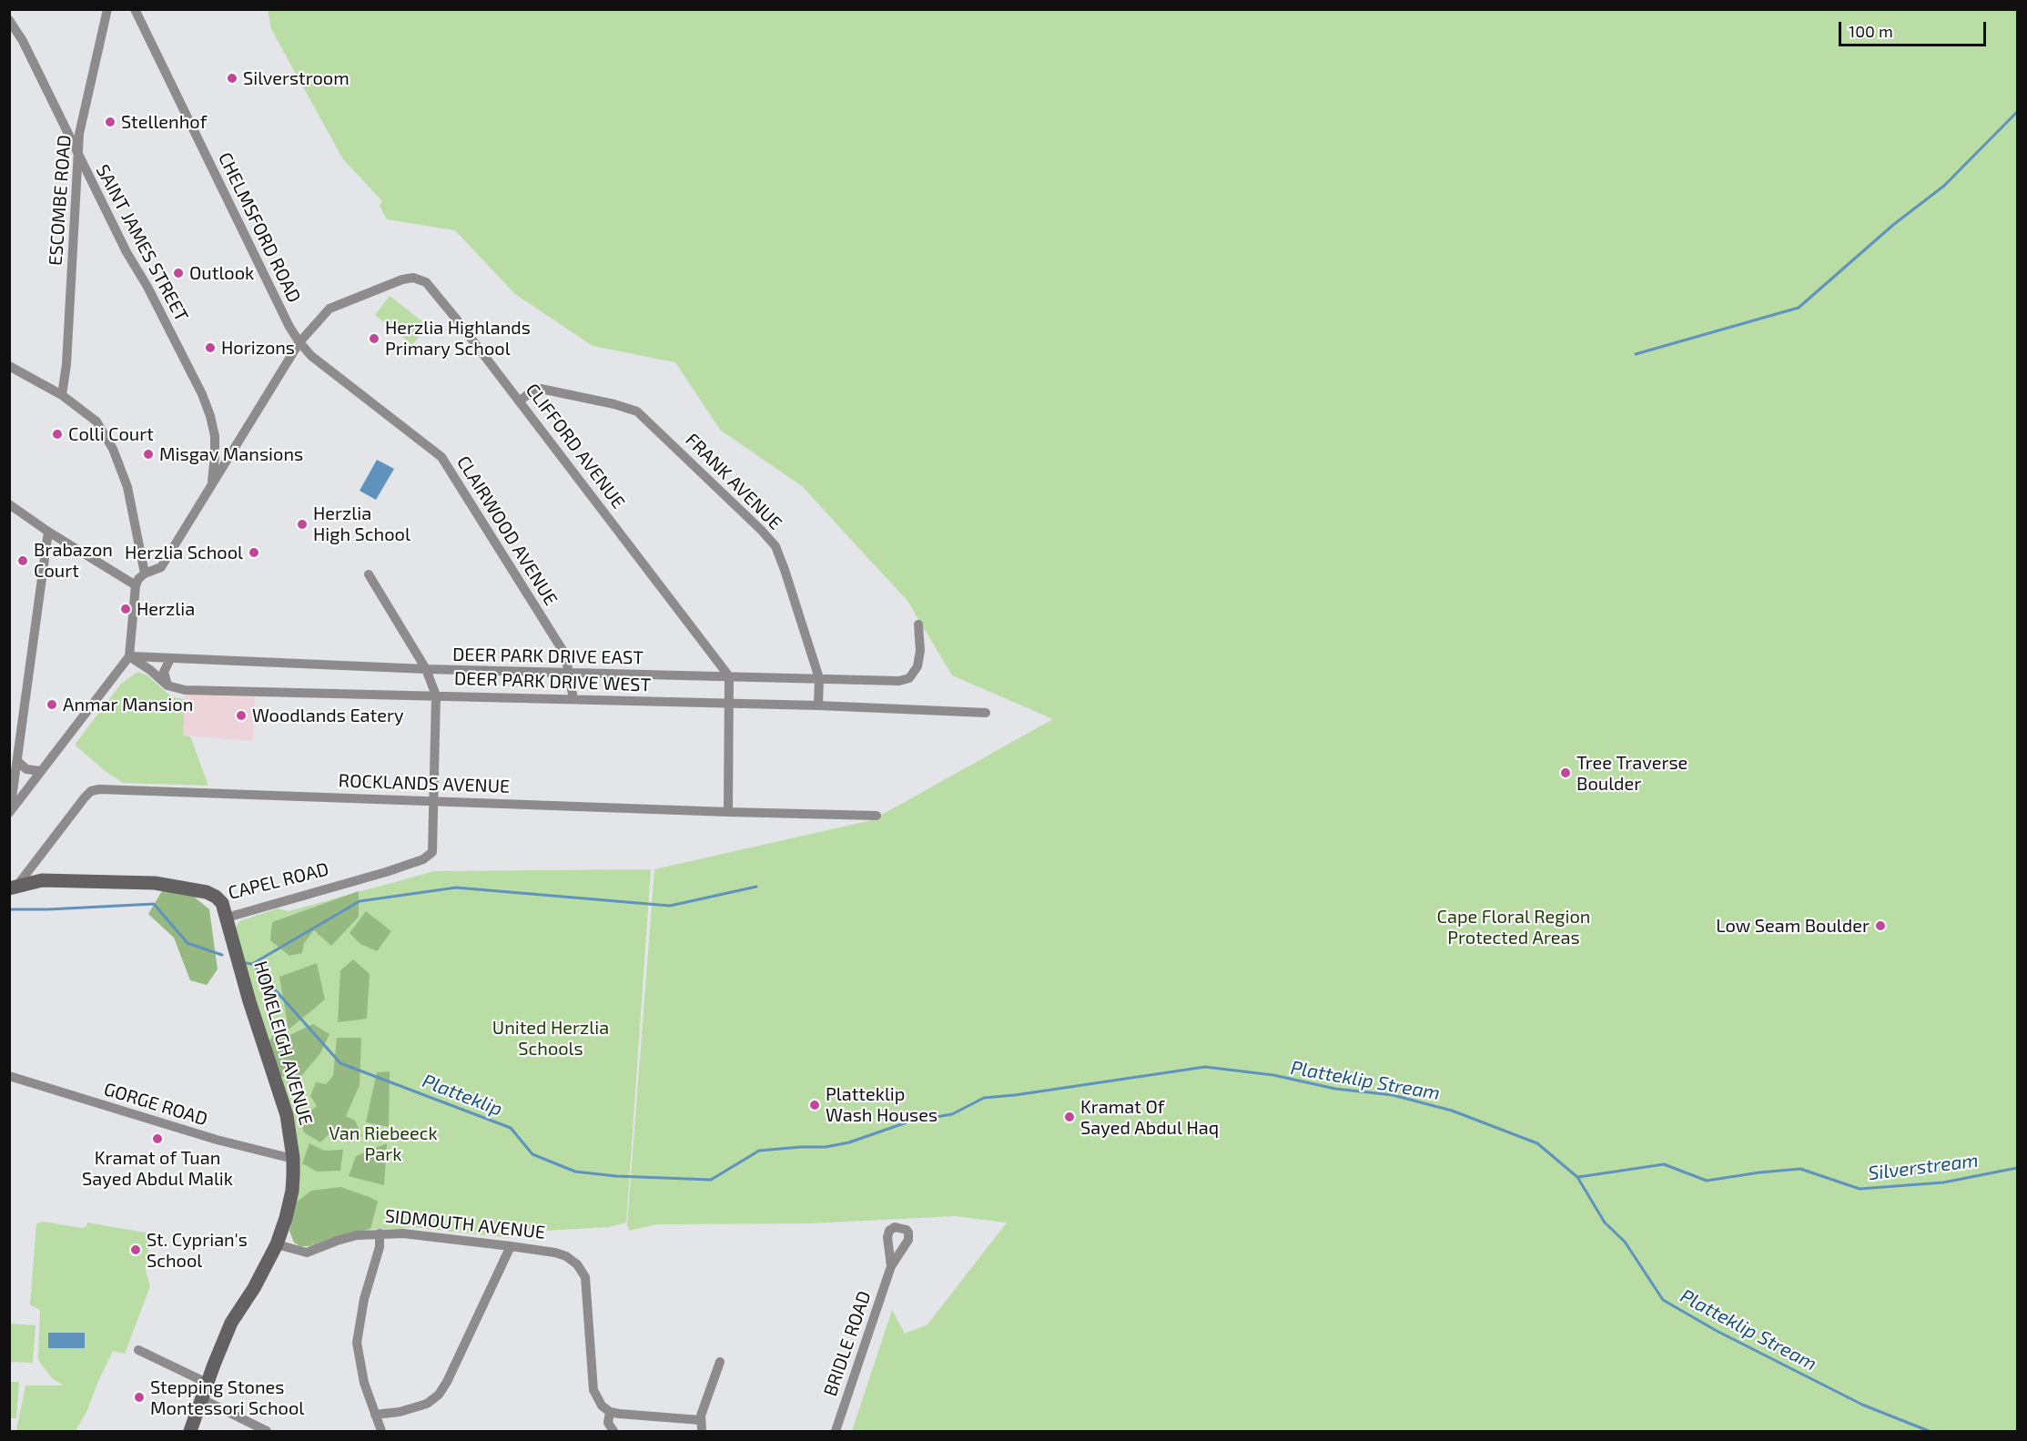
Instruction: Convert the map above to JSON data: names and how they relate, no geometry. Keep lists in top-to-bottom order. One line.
{"streets":{"street":["ESCOMBE ROAD","CHELMSFORD ROAD","SAINT JAMES STREET","CLIFFORD AVENUE","FRANK AVENUE","CLAIRWOOD AVENUE","DEER PARK DRIVE EAST","DEER PARK DRIVE WEST","ROCKLANDS AVENUE","CAPEL ROAD","HOMELEIGH AVENUE","GORGE ROAD","SIDMOUTH AVENUE","BRIDLE ROAD"]},"crossings":[["ESCOMBE ROAD","SAINT JAMES STREET"],["CHELMSFORD ROAD","CLIFFORD AVENUE"],["CHELMSFORD ROAD","CLAIRWOOD AVENUE"],["CLIFFORD AVENUE","FRANK AVENUE"],["CLIFFORD AVENUE","CLAIRWOOD AVENUE"],["CLIFFORD AVENUE","DEER PARK DRIVE EAST"],["FRANK AVENUE","DEER PARK DRIVE EAST"],["FRANK AVENUE","DEER PARK DRIVE WEST"],["CLAIRWOOD AVENUE","DEER PARK DRIVE EAST"],["CLAIRWOOD AVENUE","DEER PARK DRIVE WEST"],["ROCKLANDS AVENUE","CAPEL ROAD"],["CAPEL ROAD","HOMELEIGH AVENUE"],["HOMELEIGH AVENUE","GORGE ROAD"],["HOMELEIGH AVENUE","SIDMOUTH AVENUE"]],"water":["Platteklip Stream","Platteklip","Silverstream"],"parks":["Cape Floral Region Protected Areas","United Herzlia Schools","Van Riebeeck Park"],"places":["Silverstroom","Stellenhof","Outlook","Herzlia Highlands Primary School","Horizons","Colli Court","Misgav Mansions","Herzlia High School","Herzlia School","Brabazon Court","Herzlia","Anmar Mansion","Woodlands Eatery","Tree Traverse Boulder","Low Seam Boulder","Platteklip Wash Houses","Kramat Of Sayed Abdul Haq","Kramat of Tuan Sayed Abdul Malik","St. Cyprian's School","Stepping Stones Montessori School"],"scale_bar":"100 m"}
